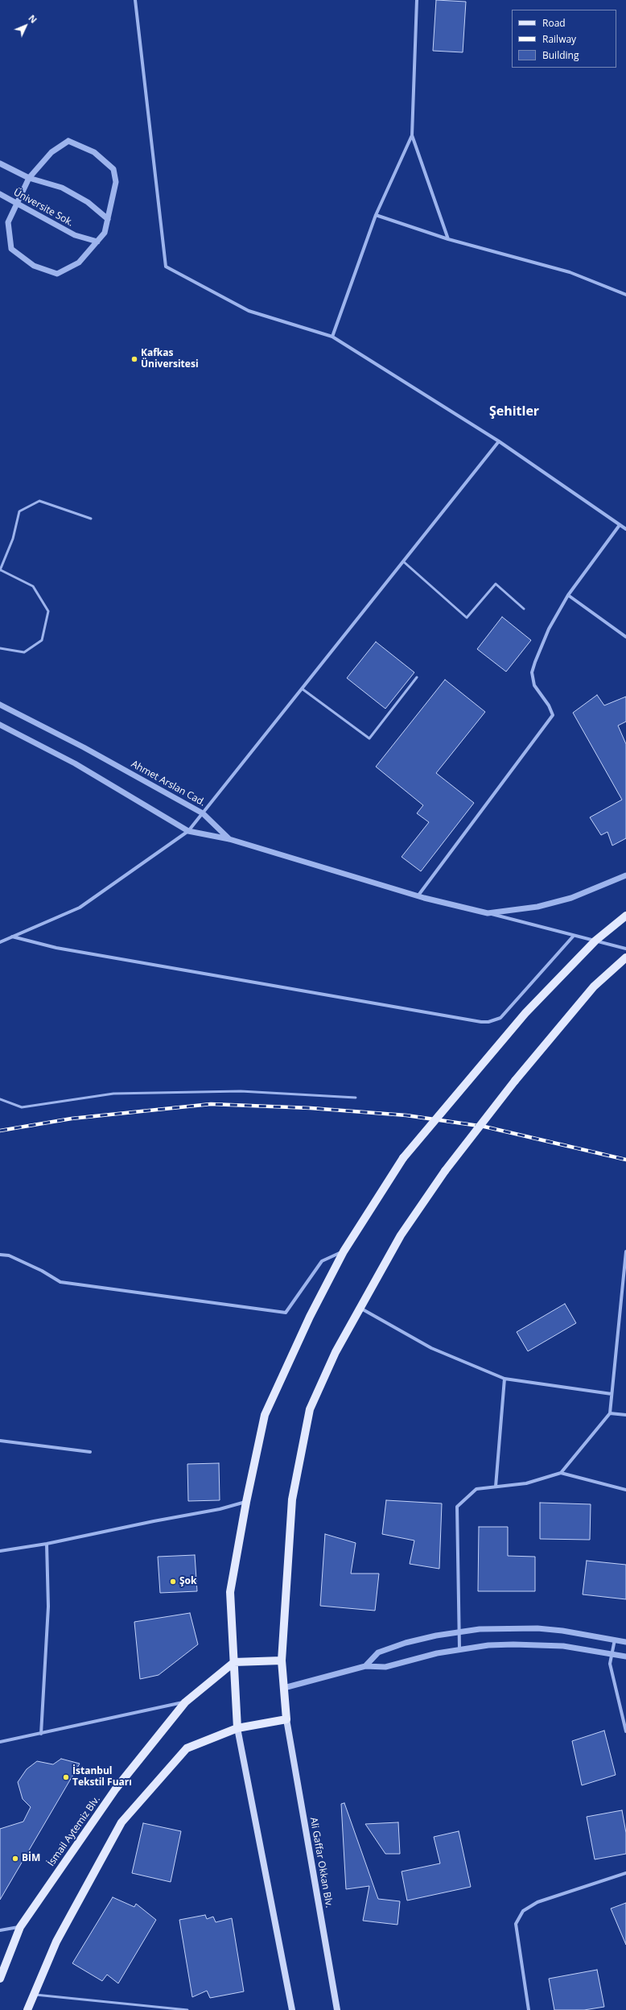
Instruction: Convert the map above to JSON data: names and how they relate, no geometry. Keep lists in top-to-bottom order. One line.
{"streets":{"main road":["İsmail Aytemiz Blv.","Ali Gaffar Okkan Blv."],"street":["Üniversite Sok.","Ahmet Arslan Cad."]},"districts":["Şehitler"],"places":["Kafkas Üniversitesi","Şok","İstanbul Tekstil Fuarı","BİM"],"legend":["Road","Railway","Building"],"north":"top right"}
